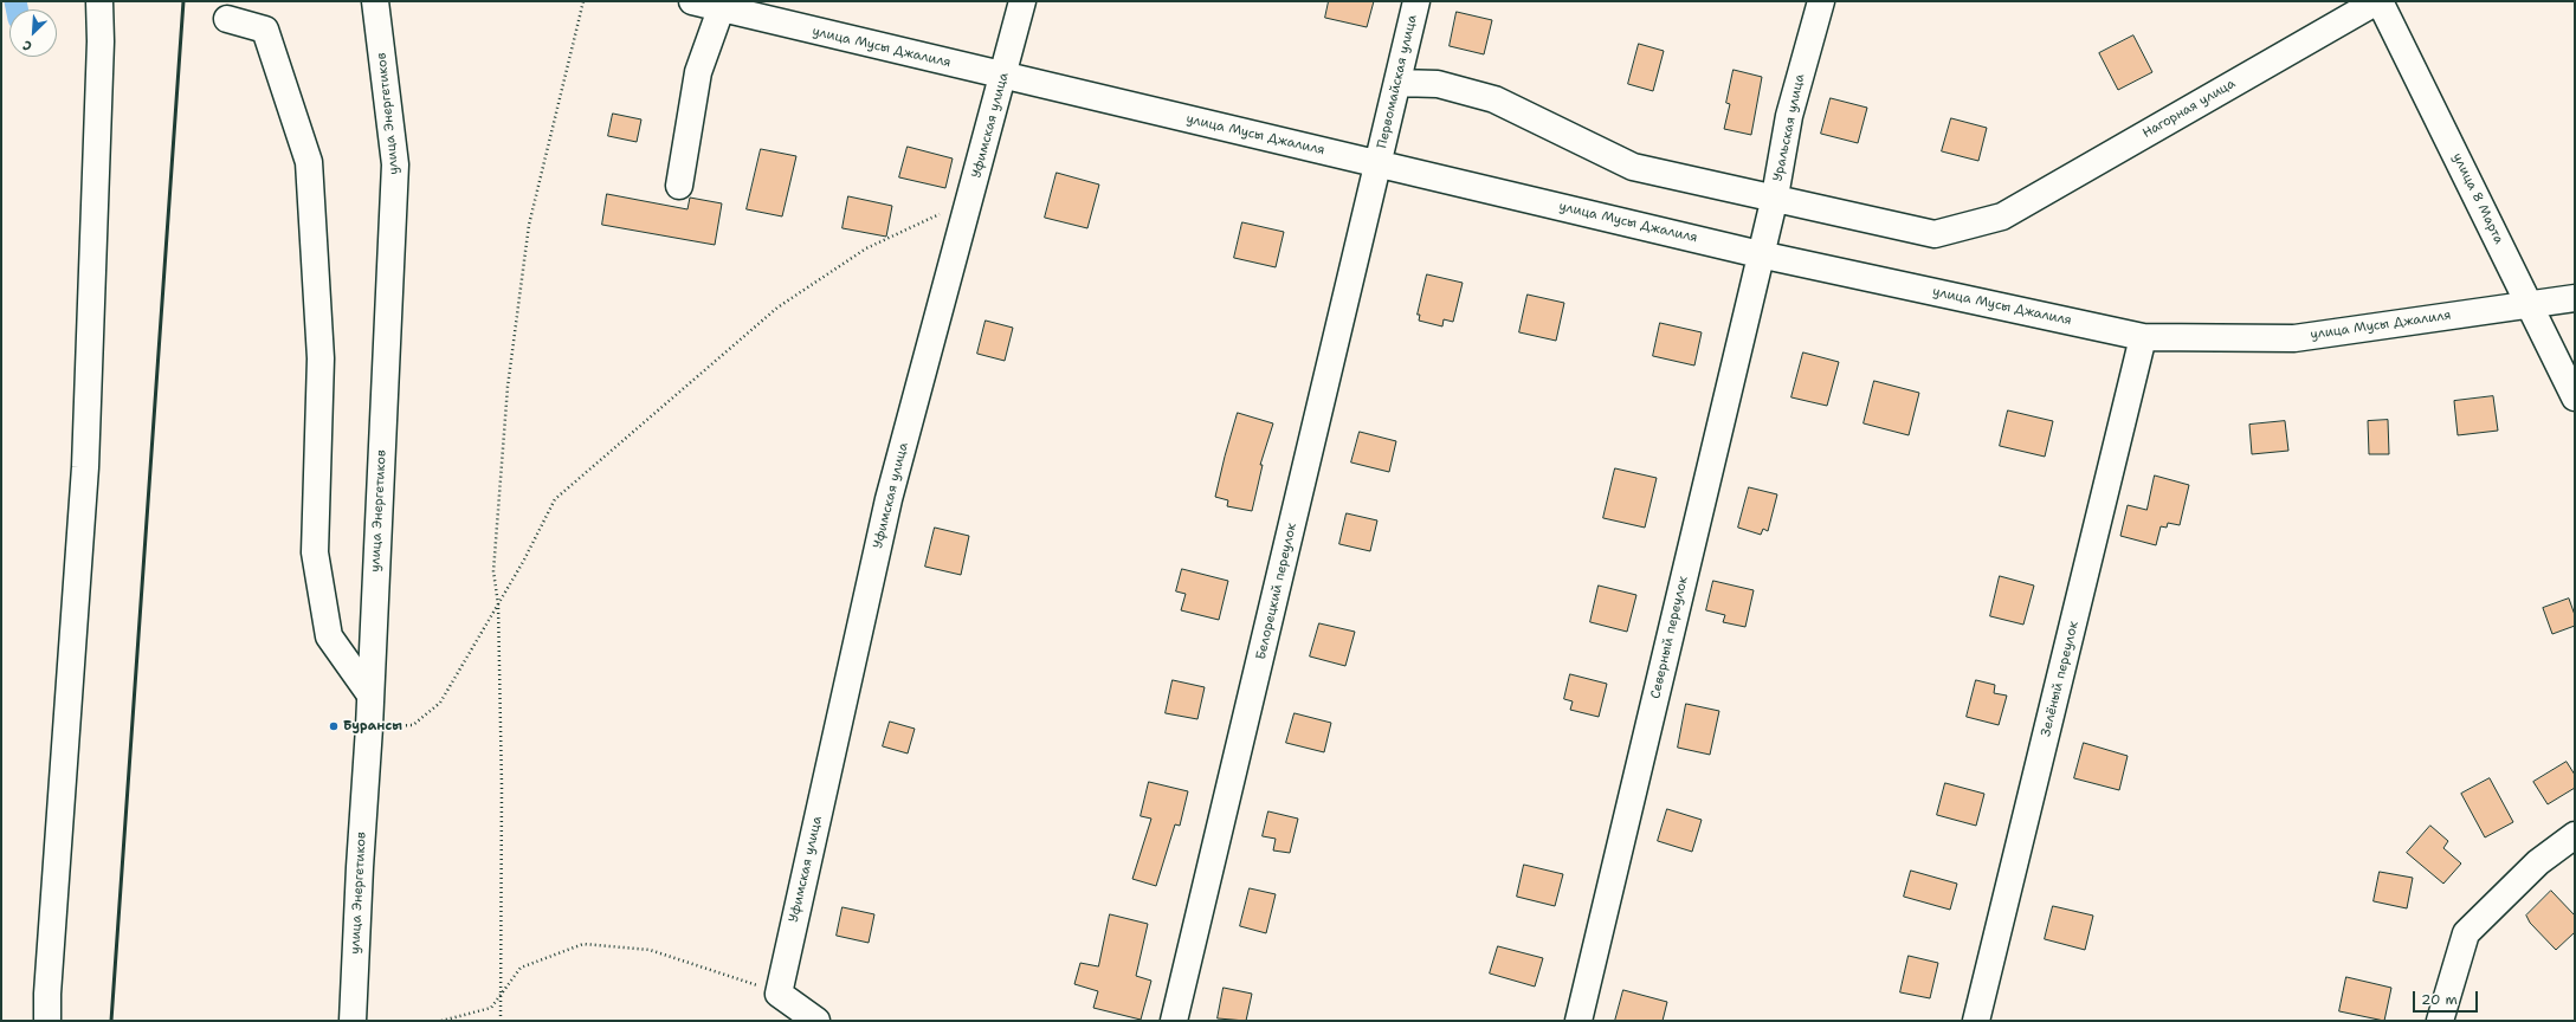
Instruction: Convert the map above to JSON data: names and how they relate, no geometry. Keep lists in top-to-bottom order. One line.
{"streets":{"street":["улица Мусы Джалиля","Первомайская улица","Нагорная улица","улица Энергетиков","Уфимская улица","Уральская улица","улица 8 Марта","Белорецкий переулок","Северный переулок","Зелёный переулок"]},"crossings":[["улица Мусы Джалиля","Первомайская улица"],["улица Мусы Джалиля","Уфимская улица"],["улица Мусы Джалиля","Уральская улица"],["улица Мусы Джалиля","улица 8 Марта"],["улица Мусы Джалиля","Белорецкий переулок"],["улица Мусы Джалиля","Северный переулок"],["улица Мусы Джалиля","Зелёный переулок"],["Первомайская улица","Нагорная улица"],["Первомайская улица","Белорецкий переулок"],["Нагорная улица","Уральская улица"],["Нагорная улица","улица 8 Марта"],["Уральская улица","Северный переулок"]],"places":["Бурансы"],"scale_bar":"20 m","north":"bottom left"}
